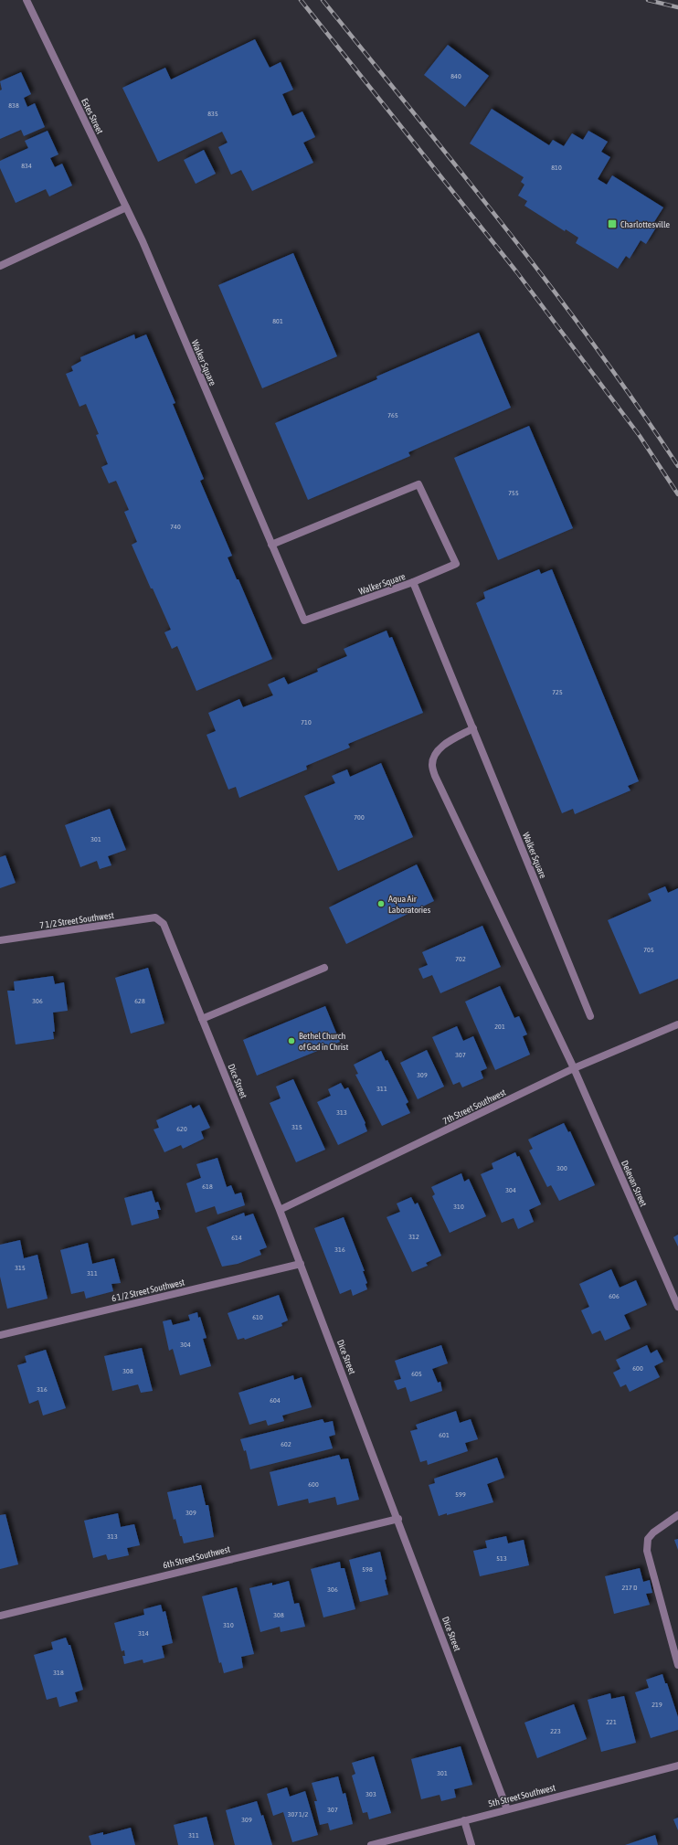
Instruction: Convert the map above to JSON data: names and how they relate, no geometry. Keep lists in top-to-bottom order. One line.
{"streets":{"street":["Estes Street","Walker Square","7 1/2 Street Southwest","Dice Street","7th Street Southwest","Delevan Street","6 1/2 Street Southwest","6th Street Southwest","5th Street Southwest"]},"crossings":[["Estes Street","Walker Square"],["Walker Square","Delevan Street"],["7 1/2 Street Southwest","Dice Street"],["Dice Street","7th Street Southwest"],["Dice Street","6 1/2 Street Southwest"],["Dice Street","6th Street Southwest"],["Dice Street","5th Street Southwest"],["7th Street Southwest","Delevan Street"]],"places":{"transit":["Charlottesville"],"other":["Aqua Air Laboratories","Bethel Church of God in Christ"]},"house_numbers":["840","838","835","834","810","801","765","755","740","725","710","700","301","705","702","306","628","201","307","309","311","313","315","620","300","618","304","310","312","614","316","315","311","606","610","304","600","308","605","316","604","601","602","600","599","309","313","513","598","217 D","306","308","310","314","318","219","221","223","301","303","307","307 1/2","309","311"]}
